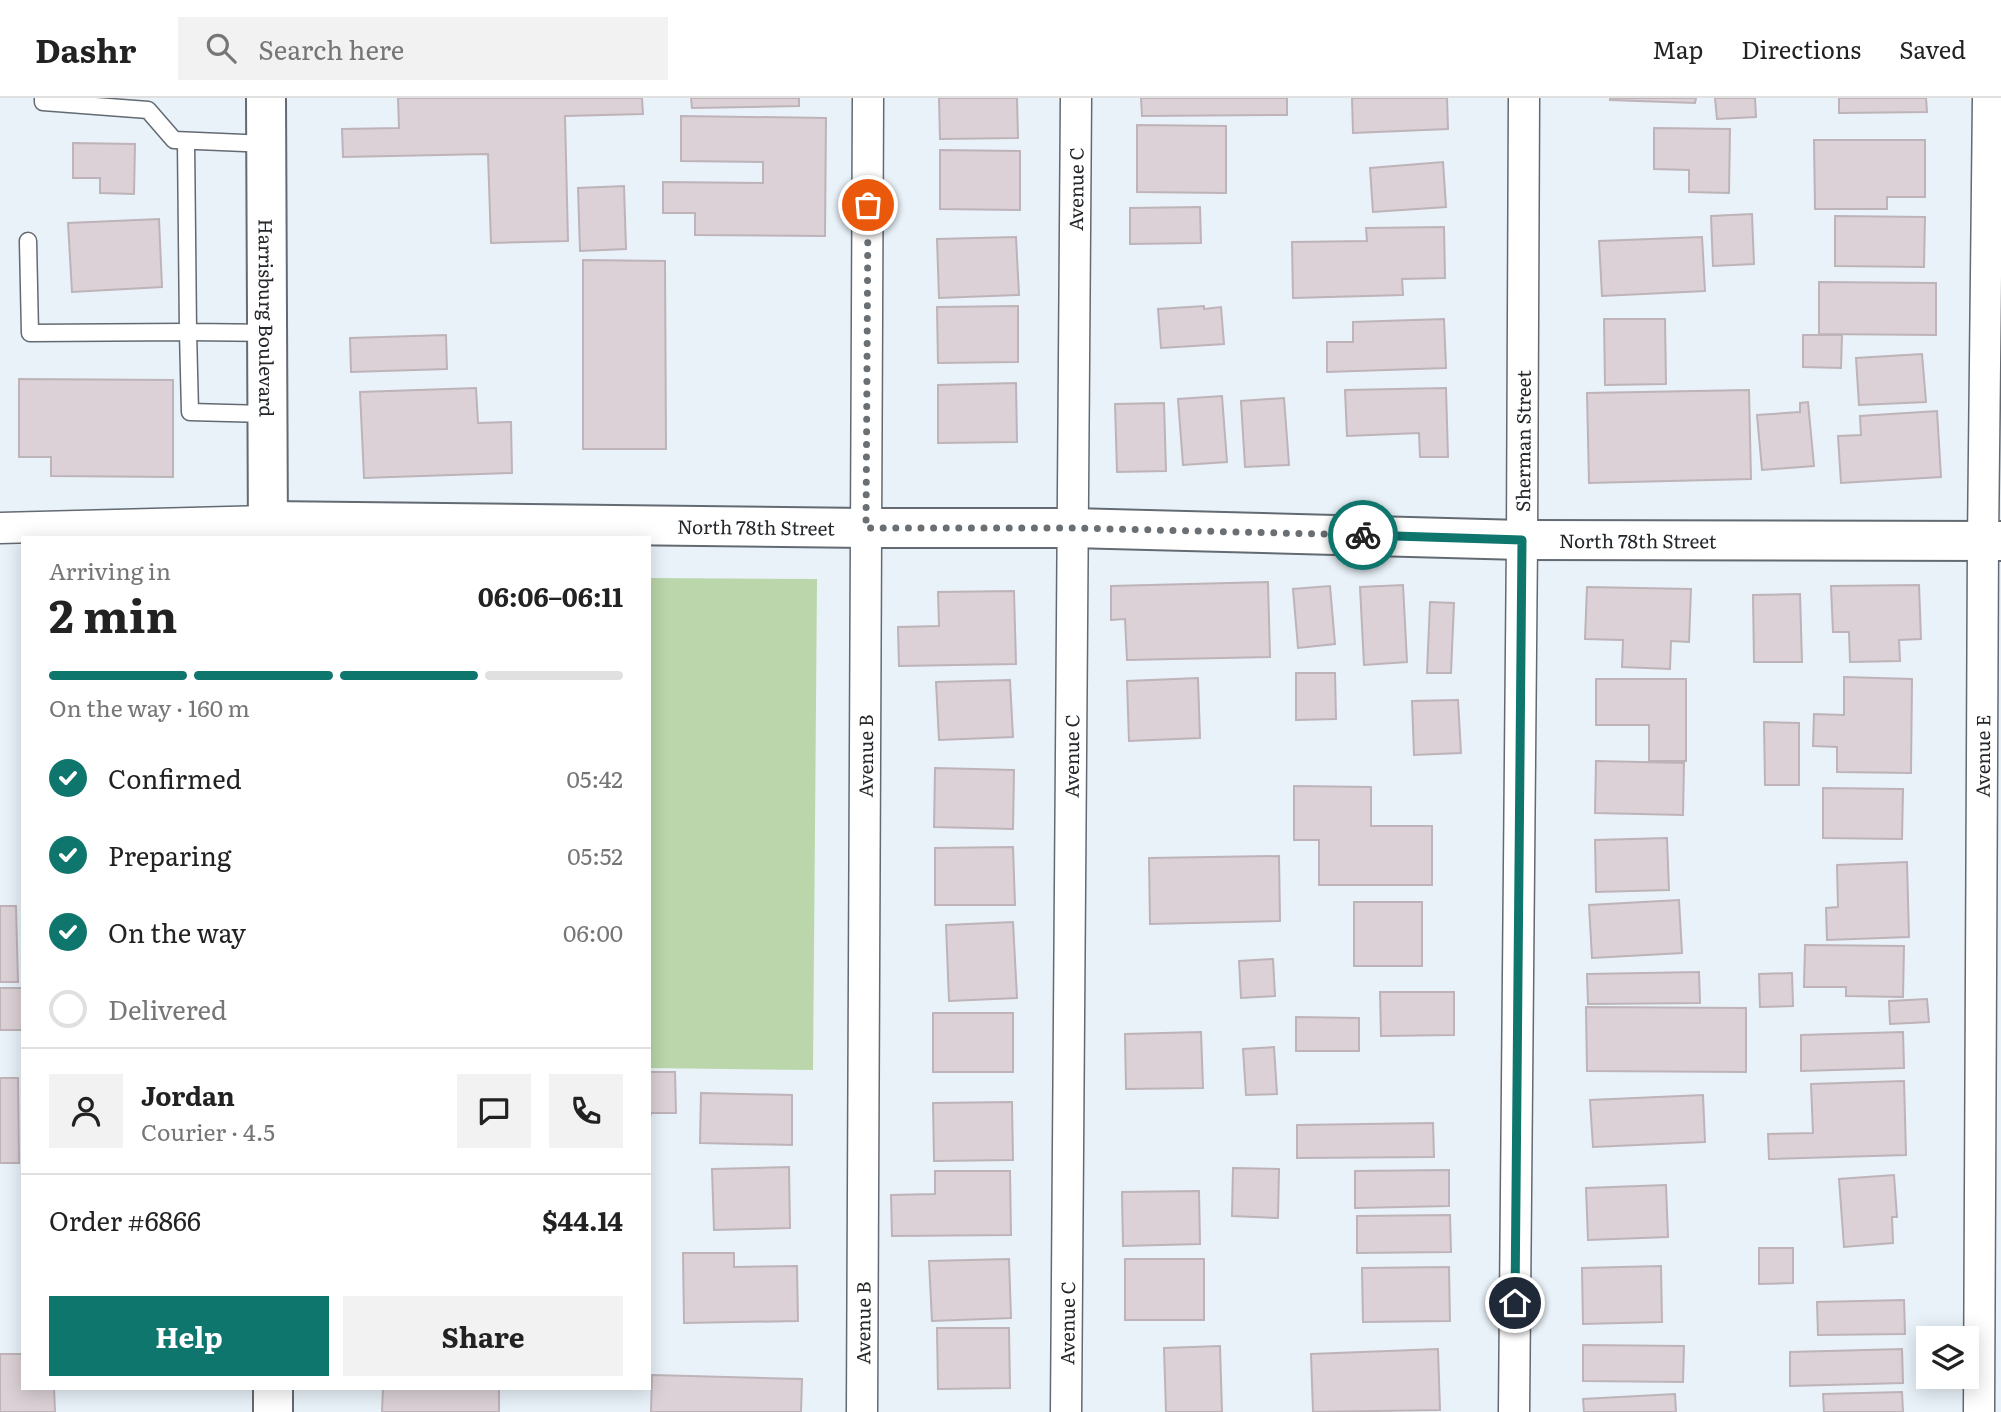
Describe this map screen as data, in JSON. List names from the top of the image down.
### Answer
{
  "streets": {
    "street": [
      "Avenue C",
      "Harrisburg Boulevard",
      "Sherman Street",
      "North 78th Street",
      "Avenue B",
      "Avenue E"
    ]
  },
  "crossings": [
    ["Avenue C", "North 78th Street"],
    ["Harrisburg Boulevard", "North 78th Street"],
    ["Sherman Street", "North 78th Street"],
    ["North 78th Street", "Avenue B"],
    ["North 78th Street", "Avenue E"]
  ],
  "page": {
    "header": "Dashr",
    "search": "Search here",
    "nav": ["Map", "Directions", "Saved"],
    "heading": ["2 min", "Arriving in", "06:06–06:11"],
    "panel": [
      "Jordan",
      "Courier · 4.5",
      "Order #6866",
      "$44.14"
    ],
    "bar": "On the way · 160 m",
    "list": [
      ["Confirmed", "05:42"],
      ["Preparing", "05:52"],
      ["On the way", "06:00"],
      "Delivered"
    ],
    "buttons": ["Help", "Share"]
  }
}
